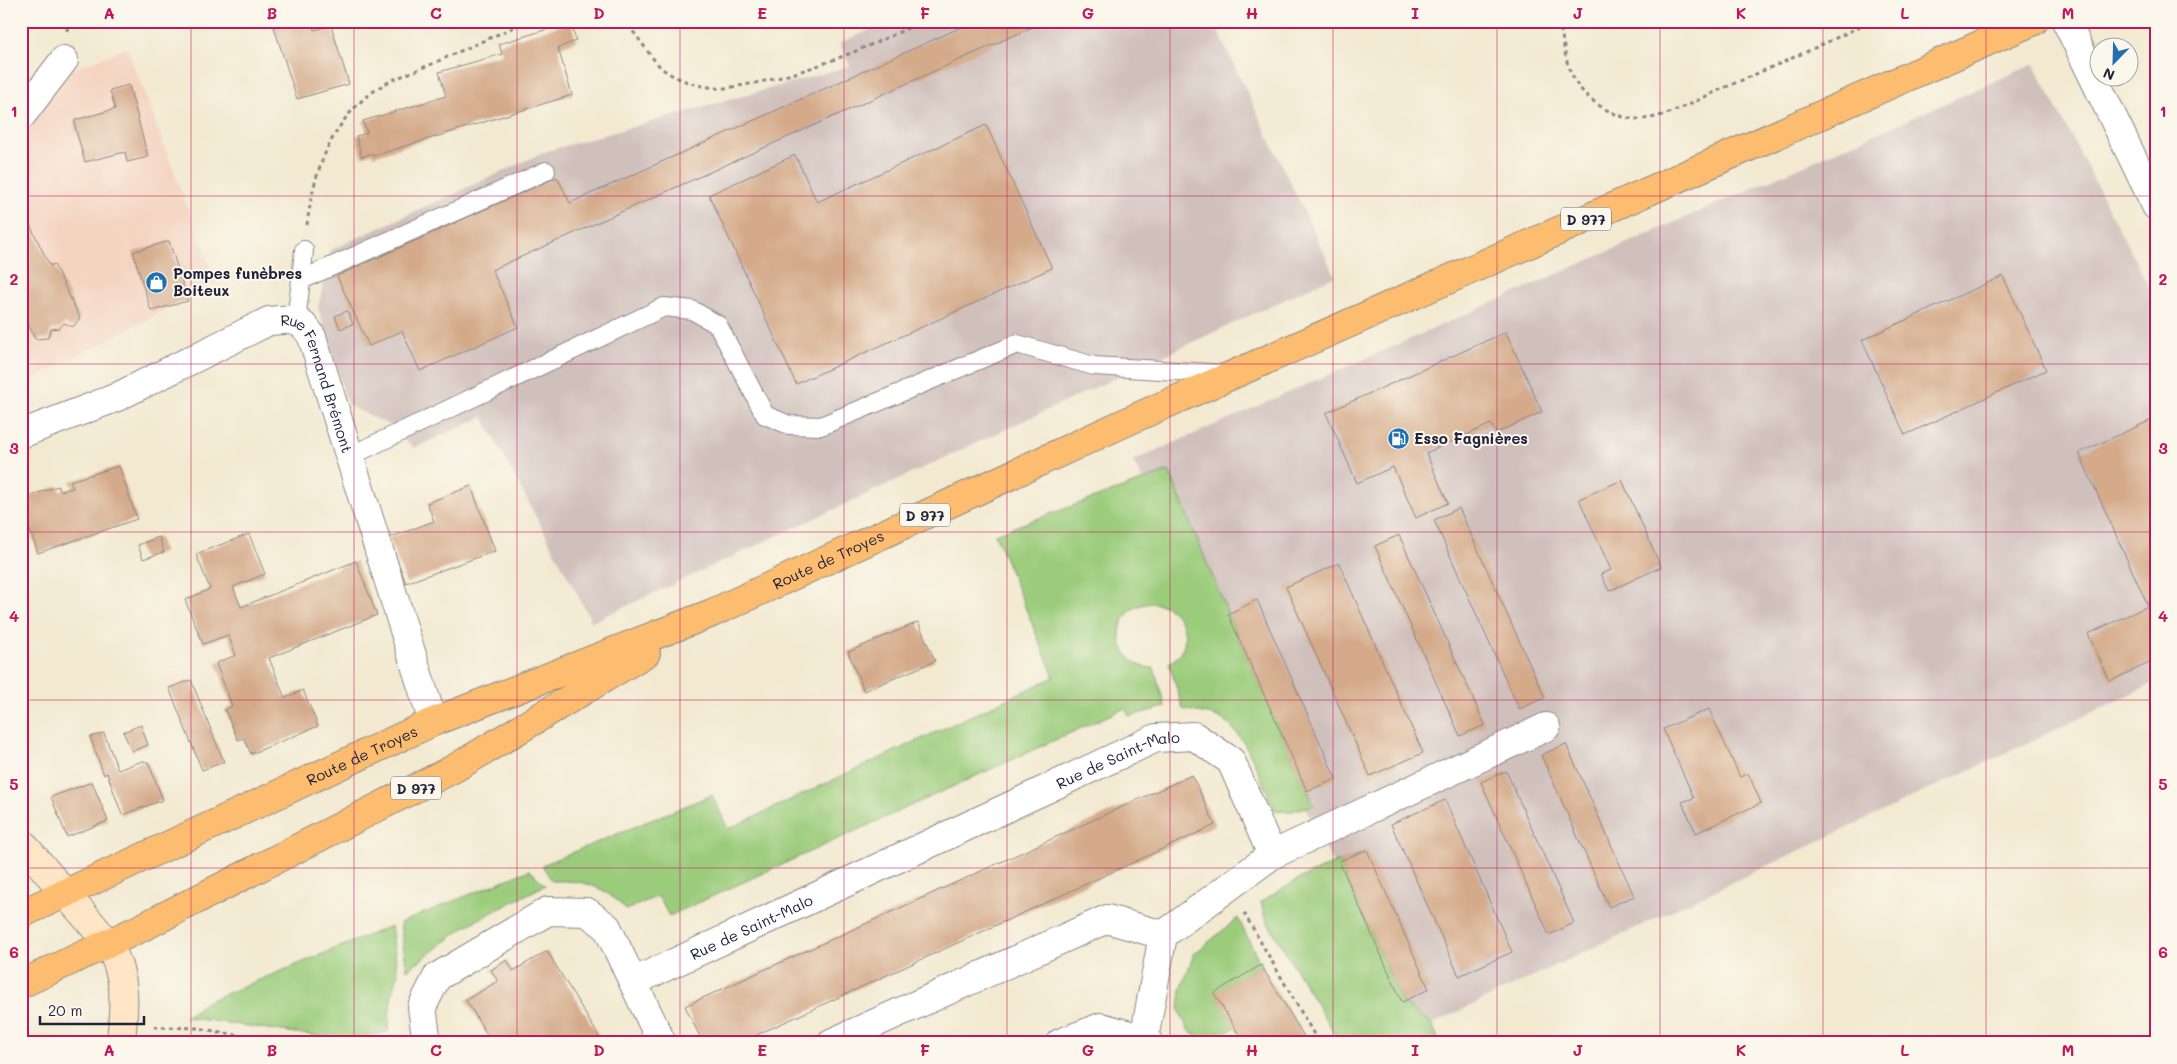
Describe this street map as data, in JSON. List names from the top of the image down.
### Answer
{
  "streets": {
    "main road": ["D 977", "Route de Troyes"],
    "street": ["Rue Fernand Brémont", "Rue de Saint-Malo"]
  },
  "crossings": [
    ["D 977", "Route de Troyes"],
    ["Rue Fernand Brémont", "Route de Troyes"]
  ],
  "places": {
    "shop": ["Pompes funèbres Boiteux"],
    "fuel station": ["Esso Fagnières"]
  },
  "scale_bar": "20 m",
  "north": "bottom left",
  "grid": {
    "columns": [
      "A",
      "B",
      "C",
      "D",
      "E",
      "F",
      "G",
      "H",
      "I",
      "J",
      "K",
      "L",
      "M"
    ],
    "rows": [
      "1",
      "2",
      "3",
      "4",
      "5",
      "6"
    ]
  }
}
